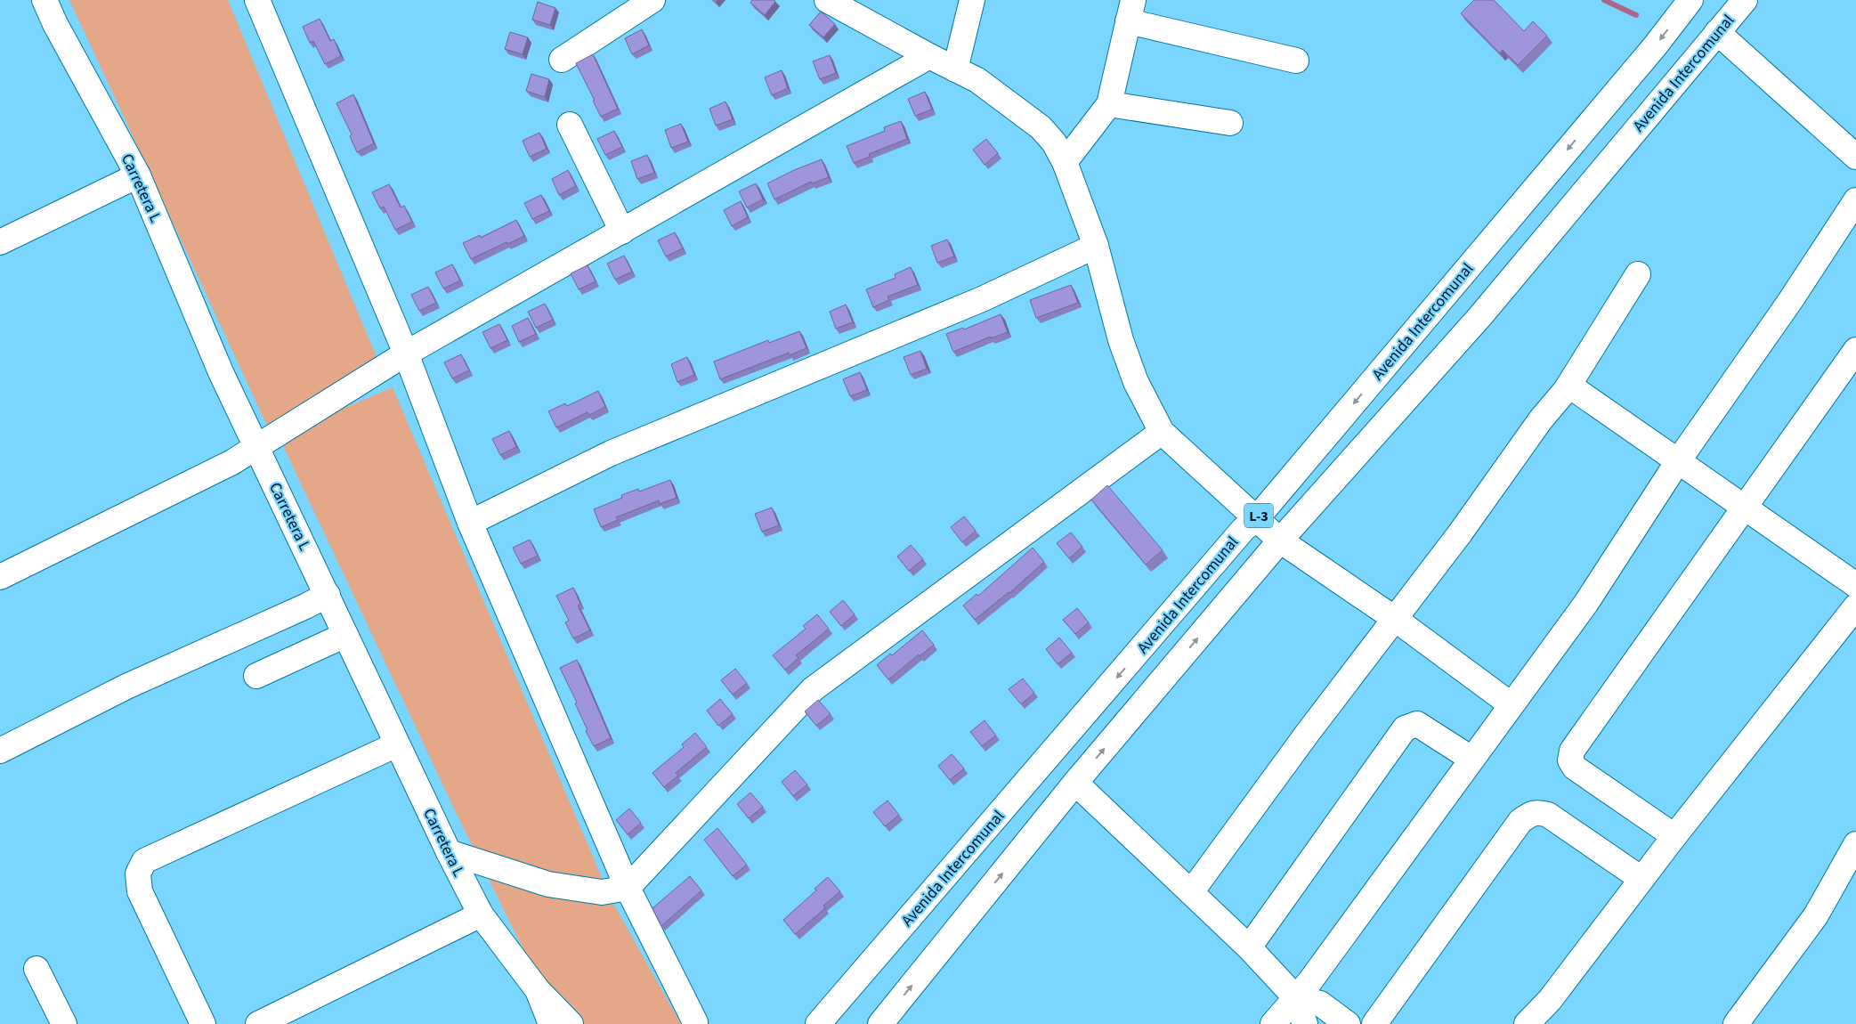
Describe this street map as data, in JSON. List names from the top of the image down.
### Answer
{
  "streets": {
    "street": ["Avenida Intercomunal", "Carretera L", "L-3"]
  }
}
